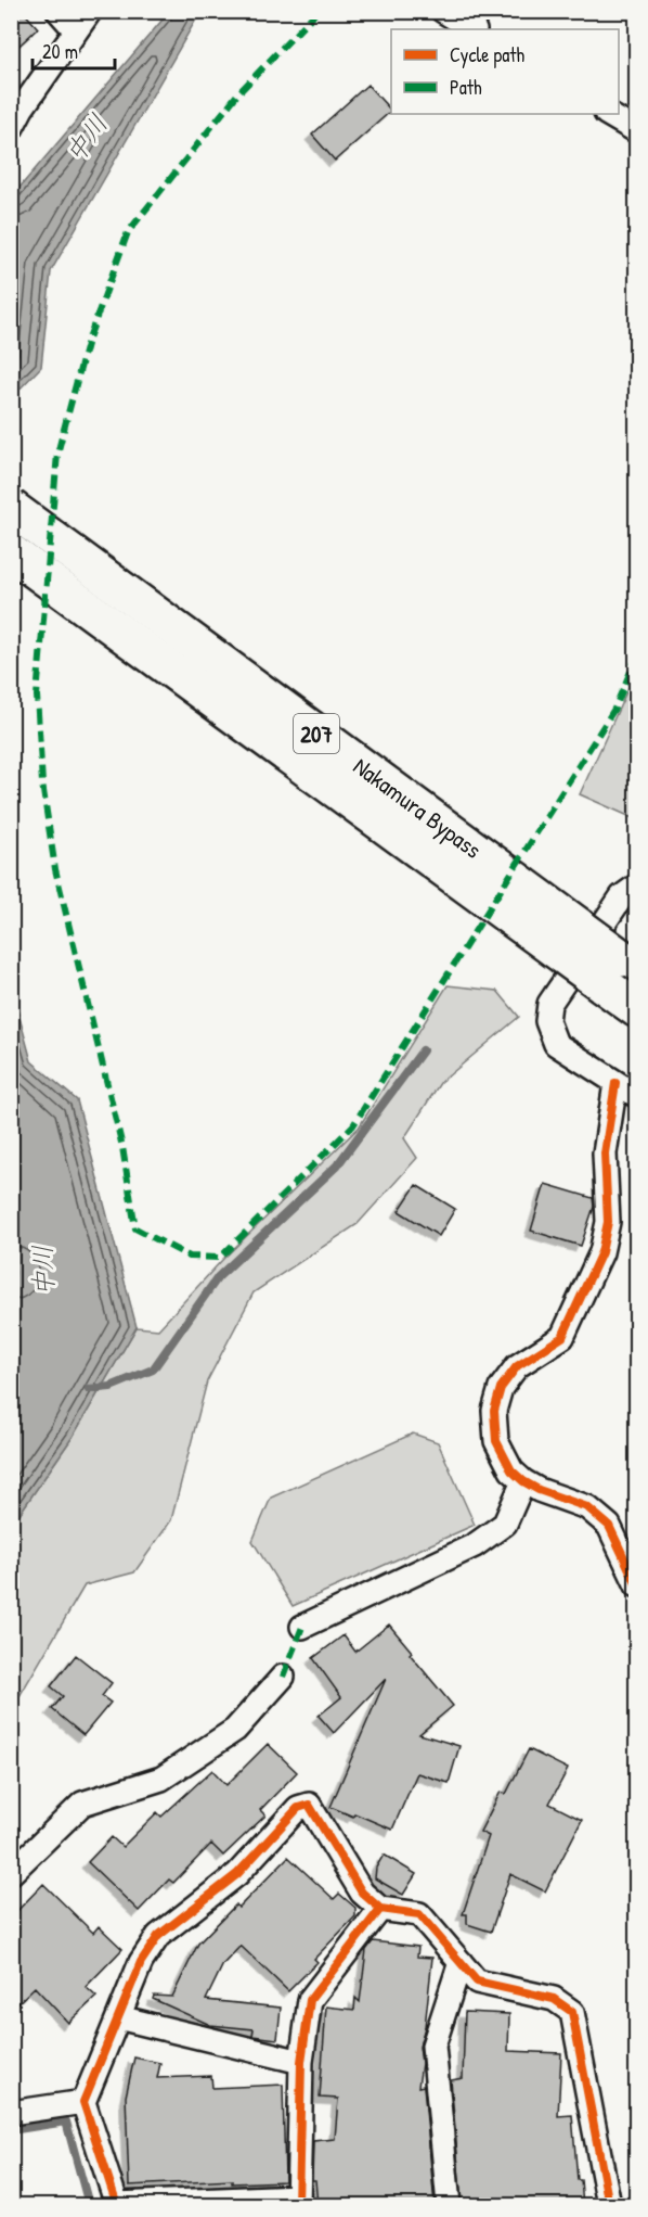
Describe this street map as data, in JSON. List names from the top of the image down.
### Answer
{
  "streets": {
    "highway": ["207", "Nakamura Bypass"]
  },
  "water": ["中川"],
  "legend": ["Cycle path", "Path"],
  "scale_bar": "20 m"
}
